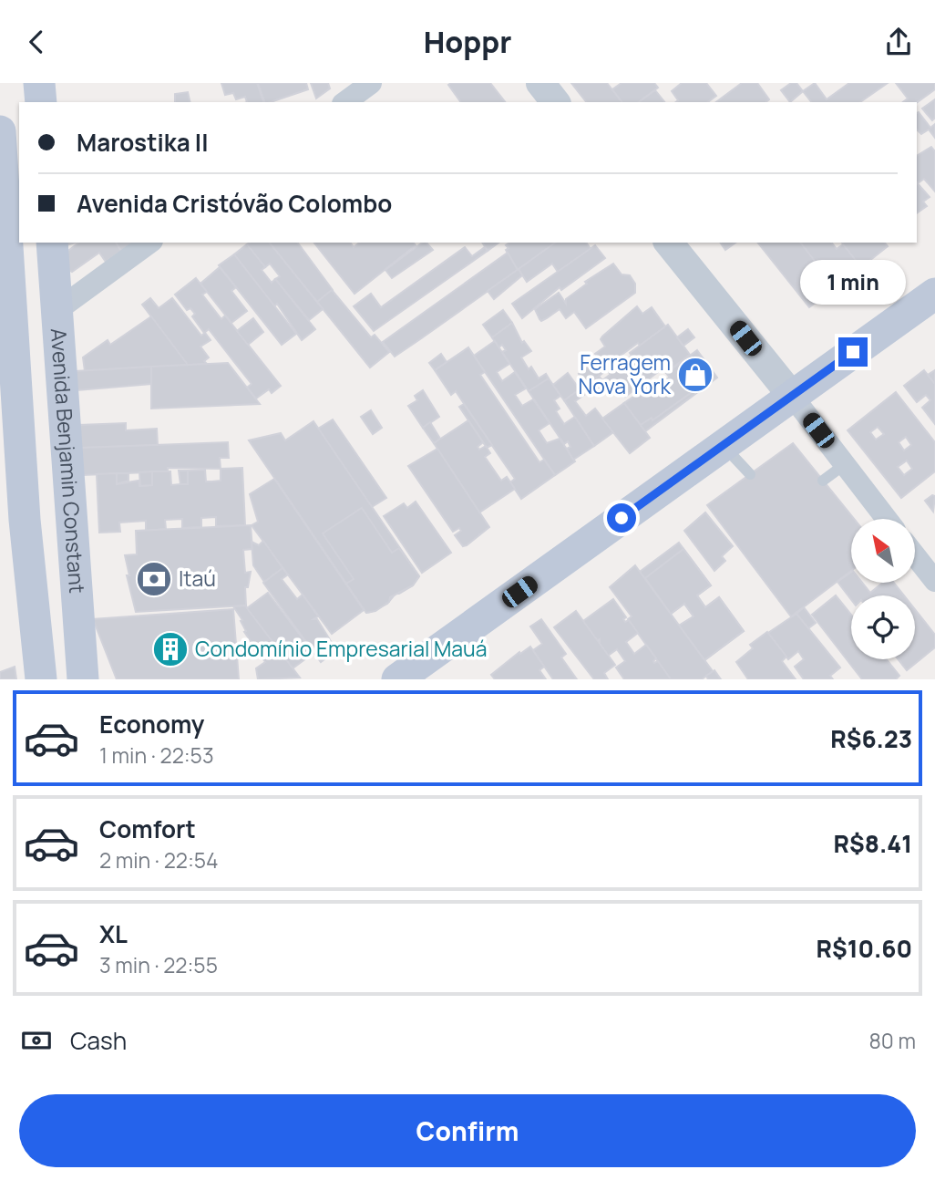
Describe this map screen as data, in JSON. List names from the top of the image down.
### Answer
{
  "streets": {
    "main road": ["Avenida Benjamin Constant"]
  },
  "places": {
    "shop": ["Ferragem Nova York"],
    "bank": ["Itaú"],
    "building": ["Condomínio Empresarial Mauá"]
  },
  "north": "top left",
  "page": {
    "header": "Hoppr",
    "banner": ["Marostika II", "Avenida Cristóvão Colombo"],
    "bubble": "1 min",
    "list": [
      {
        "name": "Economy",
        "note": "1 min · 22:53",
        "value": "R$6.23"
      },
      {
        "name": "Comfort",
        "note": "2 min · 22:54",
        "value": "R$8.41"
      },
      {
        "name": "XL",
        "note": "3 min · 22:55",
        "value": "R$10.60"
      }
    ],
    "pay": ["Cash", "80 m"],
    "buttons": "Confirm"
  }
}
